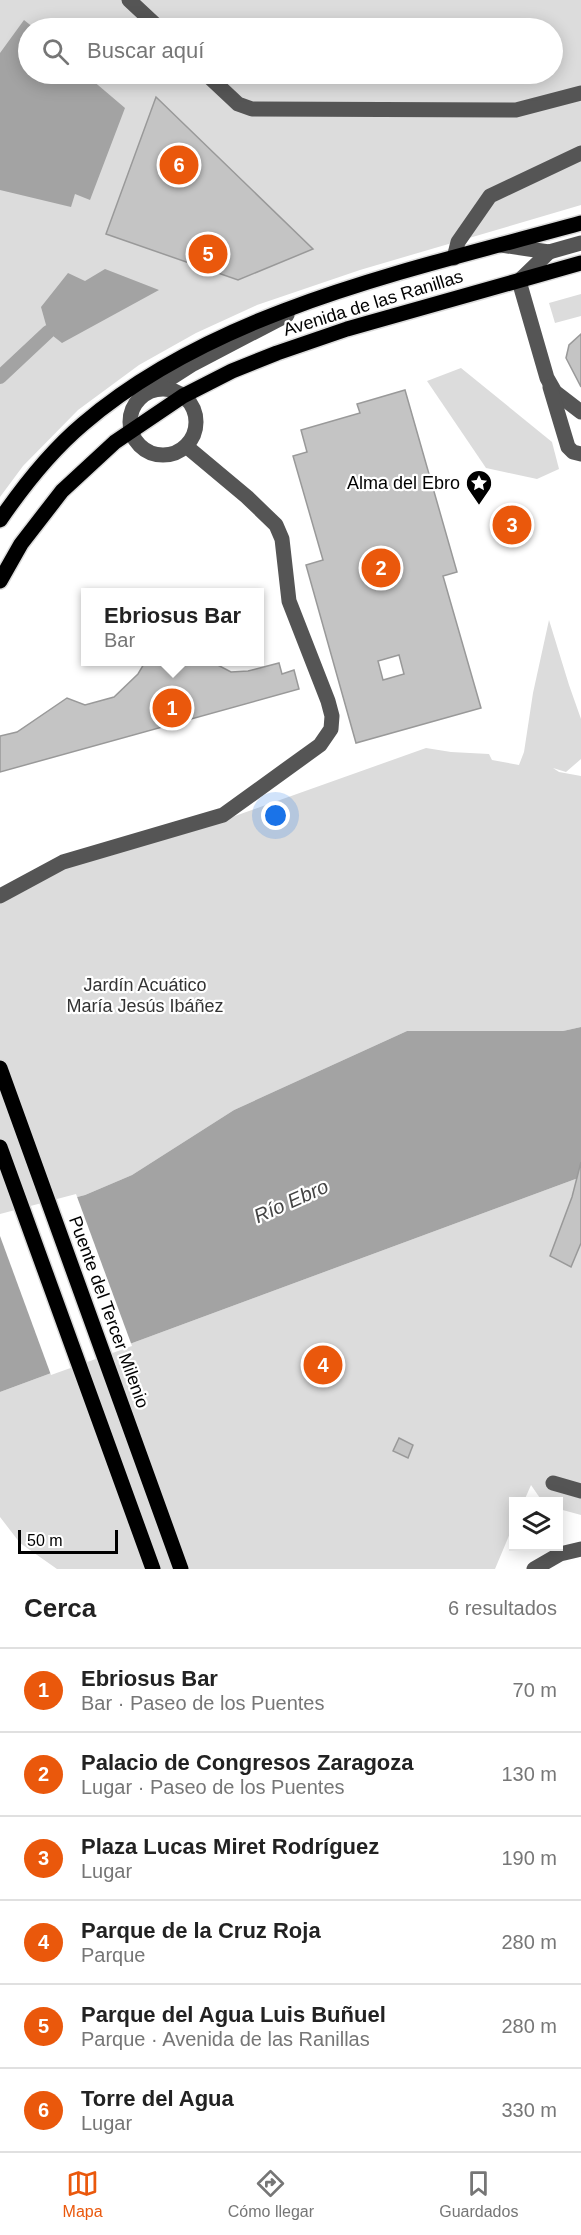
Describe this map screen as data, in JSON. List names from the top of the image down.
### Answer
{
  "streets": {
    "main road": ["Avenida de las Ranillas", "Puente del Tercer Milenio"]
  },
  "water": ["Río Ebro"],
  "parks": ["Jardín Acuático María Jesús Ibáñez"],
  "places": {
    "place": ["Alma del Ebro"]
  },
  "scale_bar": "50 m",
  "page": {
    "search": "Buscar aquí",
    "pins": [
      "6",
      "5",
      "3",
      "2",
      "1",
      "4"
    ],
    "popup": ["Ebriosus Bar", "Bar"],
    "scale": "50 m",
    "heading": ["Cerca", "6 resultados"],
    "list": [
      {
        "mark": "1",
        "name": "Ebriosus Bar",
        "note": "Bar · Paseo de los Puentes",
        "value": "70 m"
      },
      {
        "mark": "2",
        "name": "Palacio de Congresos Zaragoza",
        "note": "Lugar · Paseo de los Puentes",
        "value": "130 m"
      },
      {
        "mark": "3",
        "name": "Plaza Lucas Miret Rodríguez",
        "note": "Lugar",
        "value": "190 m"
      },
      {
        "mark": "4",
        "name": "Parque de la Cruz Roja",
        "note": "Parque",
        "value": "280 m"
      },
      {
        "mark": "5",
        "name": "Parque del Agua Luis Buñuel",
        "note": "Parque · Avenida de las Ranillas",
        "value": "280 m"
      },
      {
        "mark": "6",
        "name": "Torre del Agua",
        "note": "Lugar",
        "value": "330 m"
      }
    ],
    "nav": ["Mapa", "Cómo llegar", "Guardados"]
  }
}
